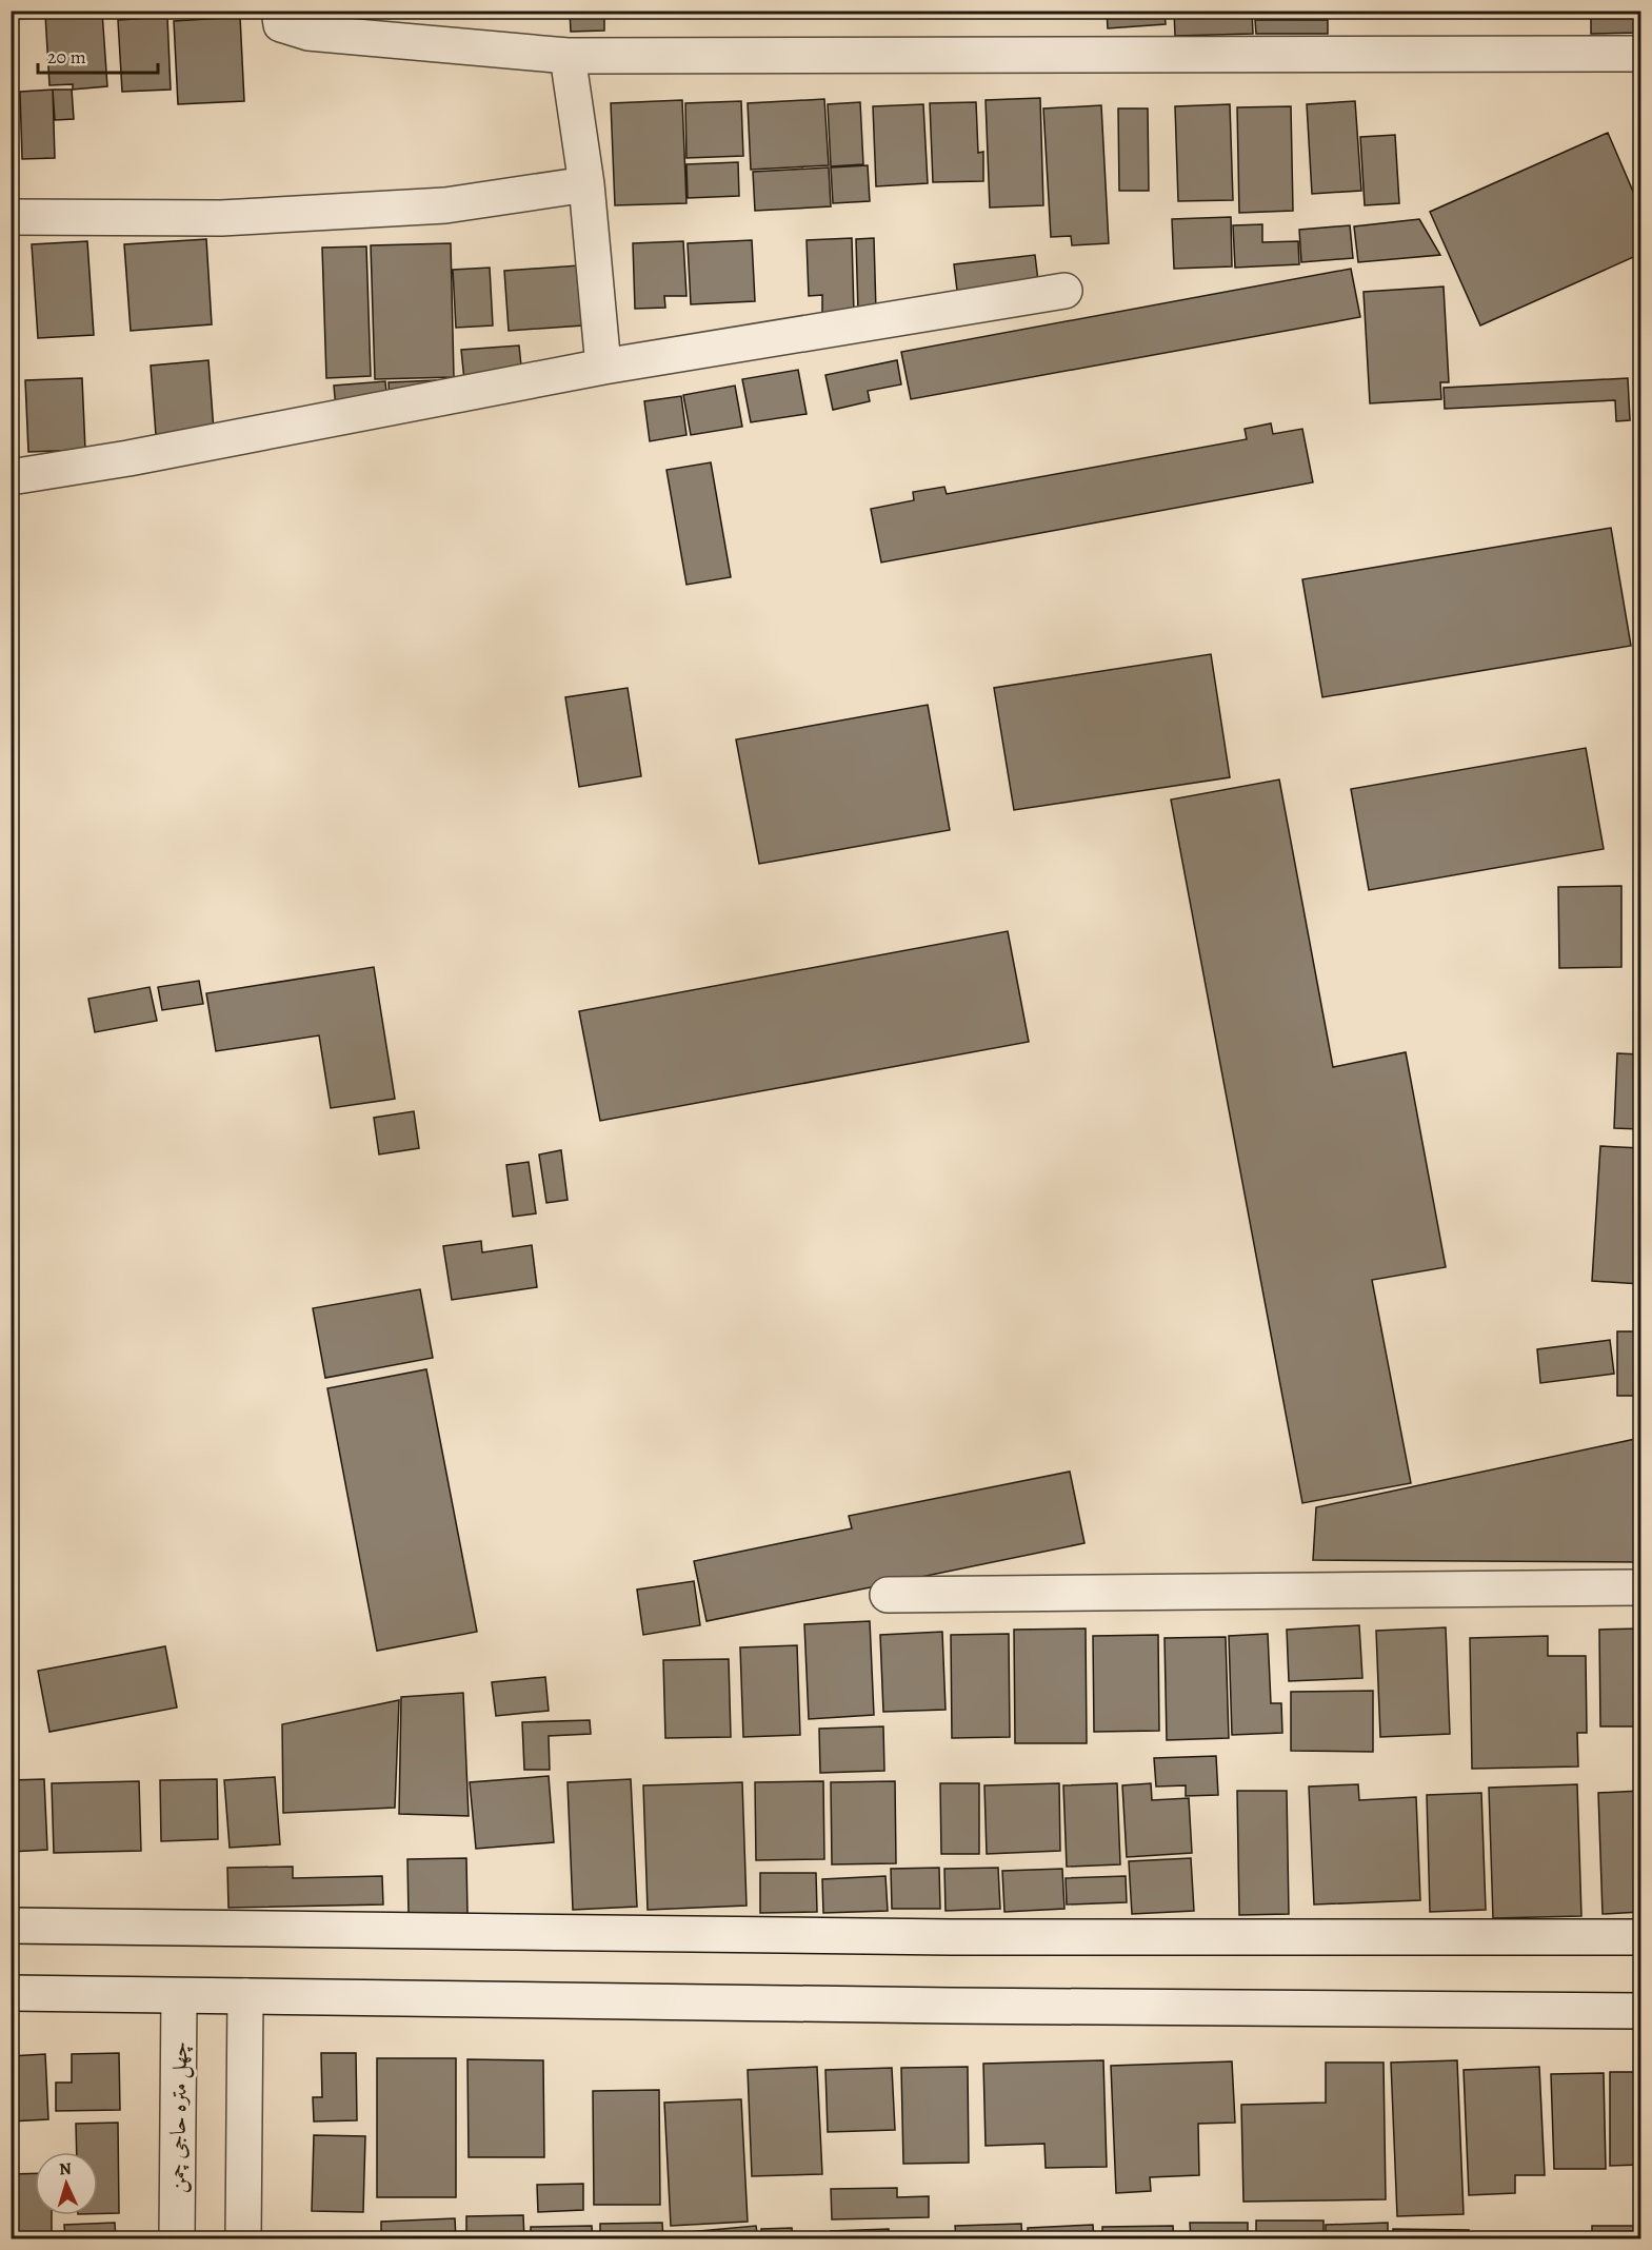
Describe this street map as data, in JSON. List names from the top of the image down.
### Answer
{
  "streets": {
    "street": ["چهل متره حاجی چمن"]
  },
  "scale_bar": "20 m",
  "north": "top"
}
